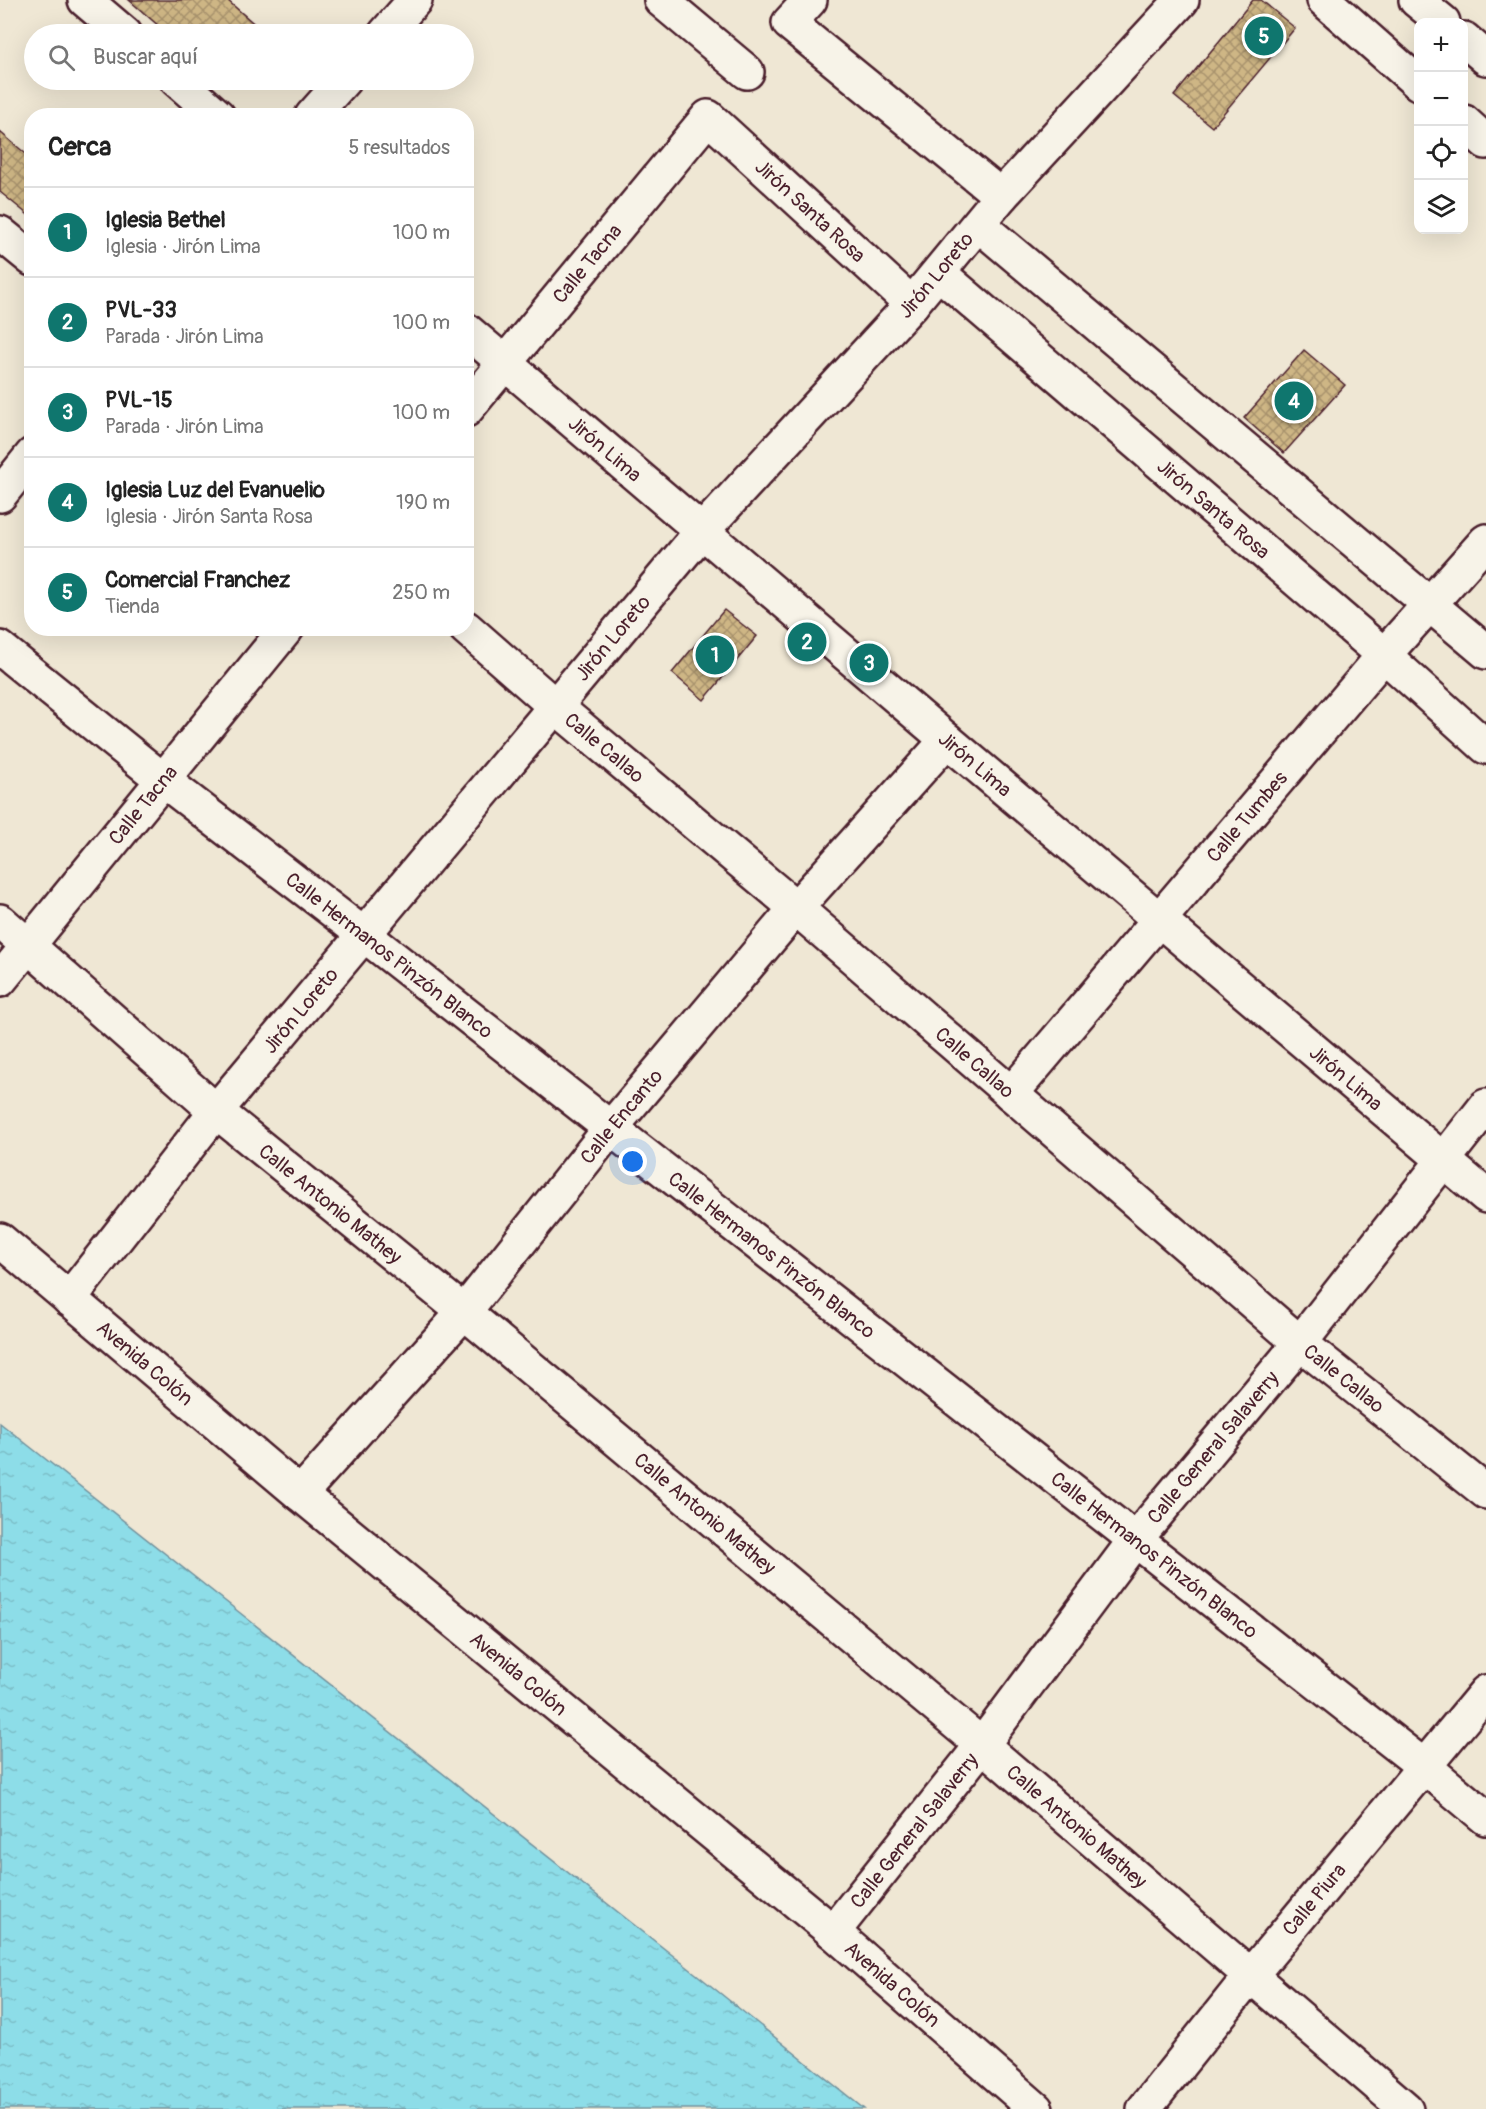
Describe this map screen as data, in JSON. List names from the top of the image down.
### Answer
{
  "streets": {
    "street": [
      "Jirón Santa Rosa",
      "Calle Tacna",
      "Jirón Loreto",
      "Jirón Lima",
      "Calle Callao",
      "Calle Tumbes",
      "Calle Hermanos Pinzón Blanco",
      "Calle Encanto",
      "Calle Antonio Mathey",
      "Avenida Colón",
      "Calle General Salaverry",
      "Calle Piura"
    ]
  },
  "crossings": [
    ["Jirón Santa Rosa", "Calle Tacna"],
    ["Jirón Santa Rosa", "Jirón Loreto"],
    ["Jirón Santa Rosa", "Calle Tumbes"],
    ["Calle Tacna", "Jirón Lima"],
    ["Calle Tacna", "Calle Hermanos Pinzón Blanco"],
    ["Calle Tacna", "Calle Antonio Mathey"],
    ["Jirón Loreto", "Jirón Lima"],
    ["Jirón Loreto", "Calle Callao"],
    ["Jirón Loreto", "Calle Hermanos Pinzón Blanco"],
    ["Jirón Loreto", "Calle Antonio Mathey"],
    ["Jirón Loreto", "Avenida Colón"],
    ["Jirón Lima", "Calle Tumbes"],
    ["Jirón Lima", "Calle Encanto"],
    ["Jirón Lima", "Calle General Salaverry"],
    ["Calle Callao", "Calle Tumbes"],
    ["Calle Callao", "Calle Encanto"],
    ["Calle Callao", "Calle General Salaverry"],
    ["Calle Hermanos Pinzón Blanco", "Calle Encanto"],
    ["Calle Hermanos Pinzón Blanco", "Calle General Salaverry"],
    ["Calle Hermanos Pinzón Blanco", "Calle Piura"],
    ["Calle Encanto", "Calle Antonio Mathey"],
    ["Calle Encanto", "Avenida Colón"],
    ["Calle Antonio Mathey", "Calle General Salaverry"],
    ["Calle Antonio Mathey", "Calle Piura"],
    ["Avenida Colón", "Calle General Salaverry"]
  ],
  "page": {
    "pins": [
      "5",
      "4",
      "2",
      "1",
      "3"
    ],
    "map_buttons": ["+", "−"],
    "search": "Buscar aquí",
    "heading": ["Cerca", "5 resultados"],
    "list": [
      {
        "mark": "1",
        "name": "Iglesia Bethel",
        "note": "Iglesia · Jirón Lima",
        "value": "100 m"
      },
      {
        "mark": "2",
        "name": "PVL-33",
        "note": "Parada · Jirón Lima",
        "value": "100 m"
      },
      {
        "mark": "3",
        "name": "PVL-15",
        "note": "Parada · Jirón Lima",
        "value": "100 m"
      },
      {
        "mark": "4",
        "name": "Iglesia Luz del Evanuelio",
        "note": "Iglesia · Jirón Santa Rosa",
        "value": "190 m"
      },
      {
        "mark": "5",
        "name": "Comercial Franchez",
        "note": "Tienda",
        "value": "250 m"
      }
    ]
  }
}
